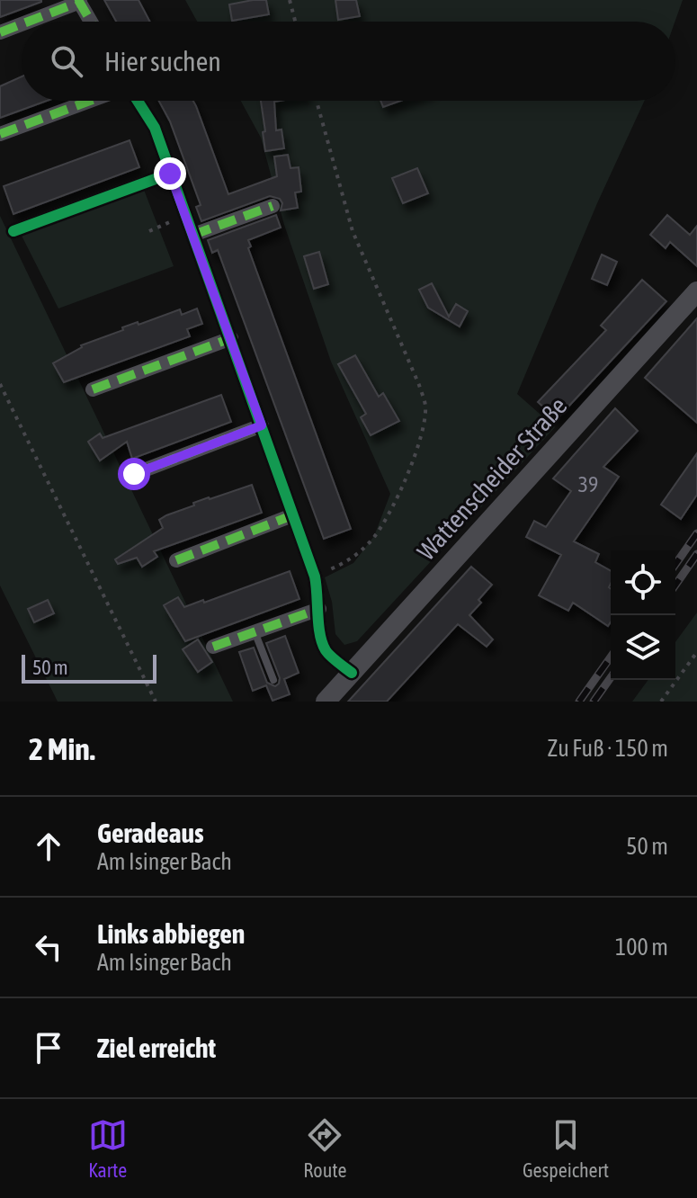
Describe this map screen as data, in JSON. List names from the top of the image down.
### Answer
{
  "streets": {
    "main road": ["Wattenscheider Straße"]
  },
  "house_numbers": ["39"],
  "scale_bar": "50 m",
  "page": {
    "search": "Hier suchen",
    "scale": "50 m",
    "heading": ["2 Min.", "Zu Fuß · 150 m"],
    "list": [
      ["Geradeaus", "Am Isinger Bach", "50 m"],
      ["Links abbiegen", "Am Isinger Bach", "100 m"],
      "Ziel erreicht"
    ],
    "nav": ["Karte", "Route", "Gespeichert"]
  }
}
